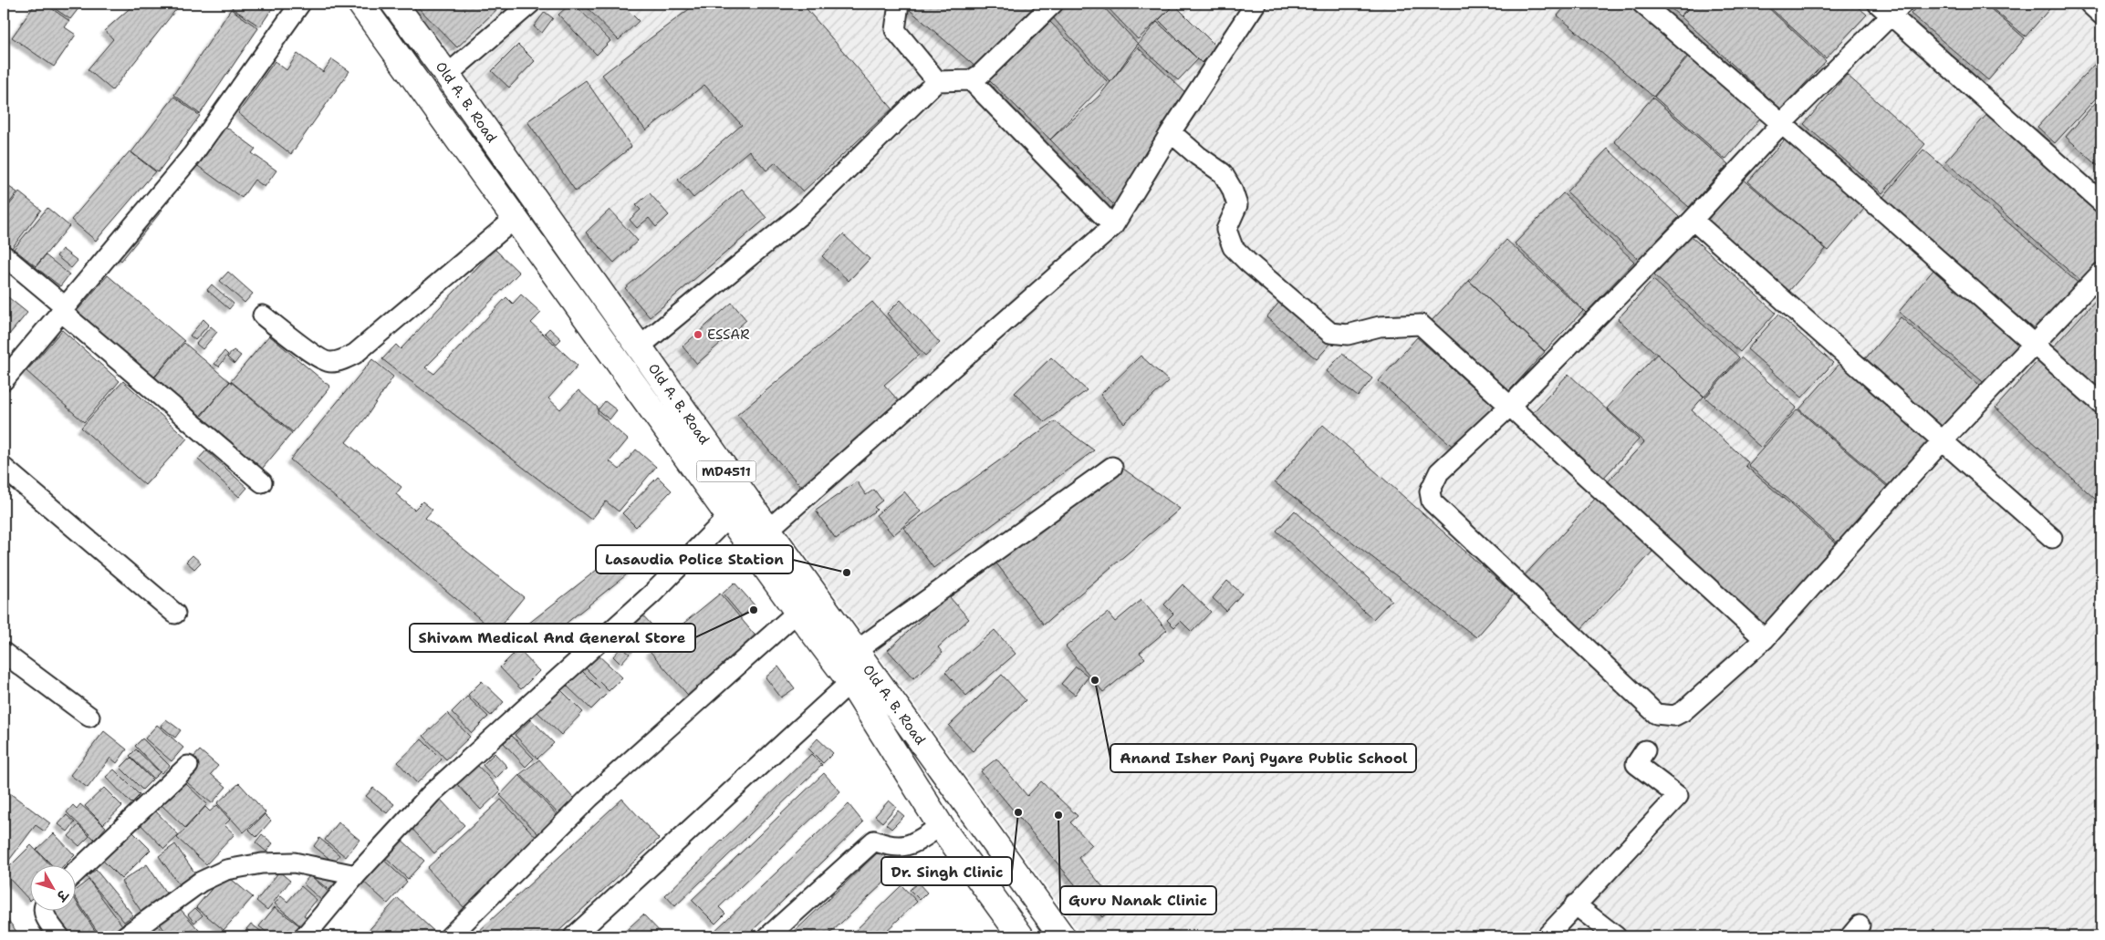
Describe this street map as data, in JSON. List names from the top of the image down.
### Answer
{
  "streets": {
    "main road": ["Old A. B. Road", "MD4511"]
  },
  "places": [
    "ESSAR",
    "Lasaudia Police Station",
    "Shivam Medical And General Store",
    "Anand Isher Panj Pyare Public School",
    "Dr. Singh Clinic",
    "Guru Nanak Clinic"
  ],
  "north": "bottom right"
}
